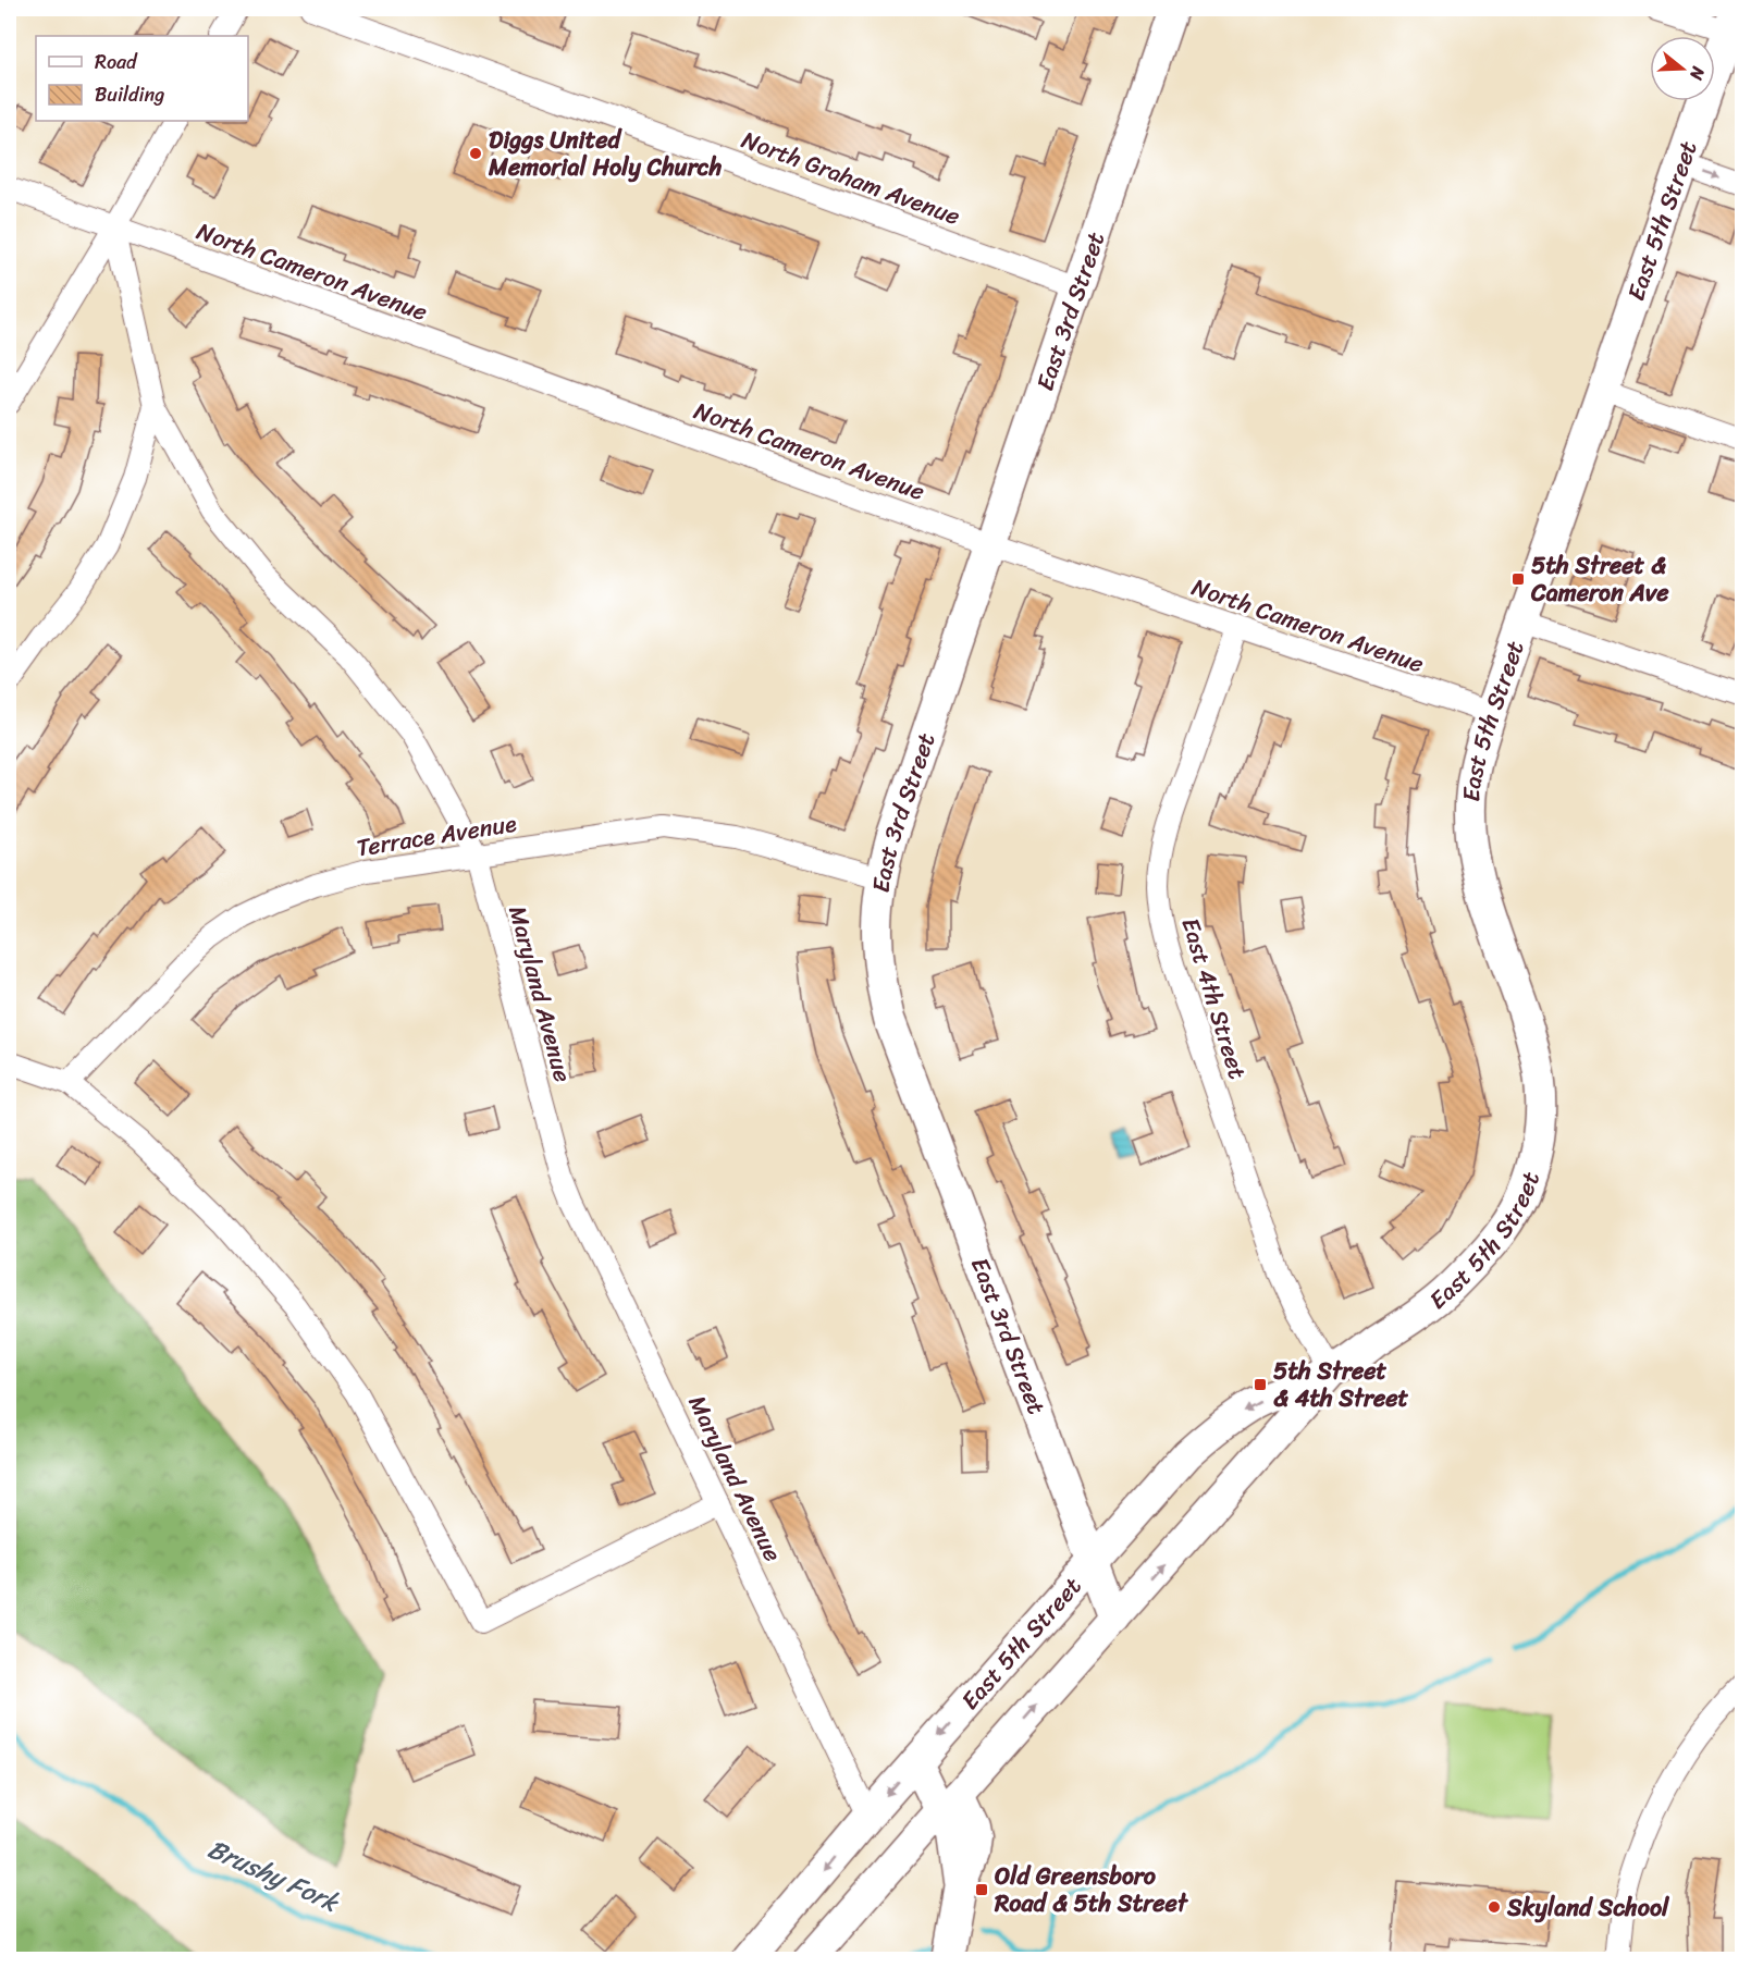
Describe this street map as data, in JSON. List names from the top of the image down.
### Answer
{
  "streets": {
    "main road": ["East 5th Street", "East 3rd Street"],
    "street": [
      "North Graham Avenue",
      "North Cameron Avenue",
      "Terrace Avenue",
      "Maryland Avenue",
      "East 4th Street"
    ]
  },
  "crossings": [
    ["North Graham Avenue", "East 3rd Street"],
    ["East 5th Street", "North Cameron Avenue"],
    ["East 5th Street", "East 3rd Street"],
    ["East 5th Street", "Maryland Avenue"],
    ["East 5th Street", "East 4th Street"],
    ["North Cameron Avenue", "East 3rd Street"],
    ["North Cameron Avenue", "Maryland Avenue"],
    ["North Cameron Avenue", "East 4th Street"],
    ["East 3rd Street", "Terrace Avenue"],
    ["Terrace Avenue", "Maryland Avenue"]
  ],
  "water": ["Brushy Fork"],
  "places": {
    "other": ["Diggs United Memorial Holy Church", "Skyland School"],
    "transit": ["5th Street & Cameron Ave", "5th Street & 4th Street", "Old Greensboro Road & 5th Street"]
  },
  "legend": ["Road", "Building"],
  "north": "right"
}
